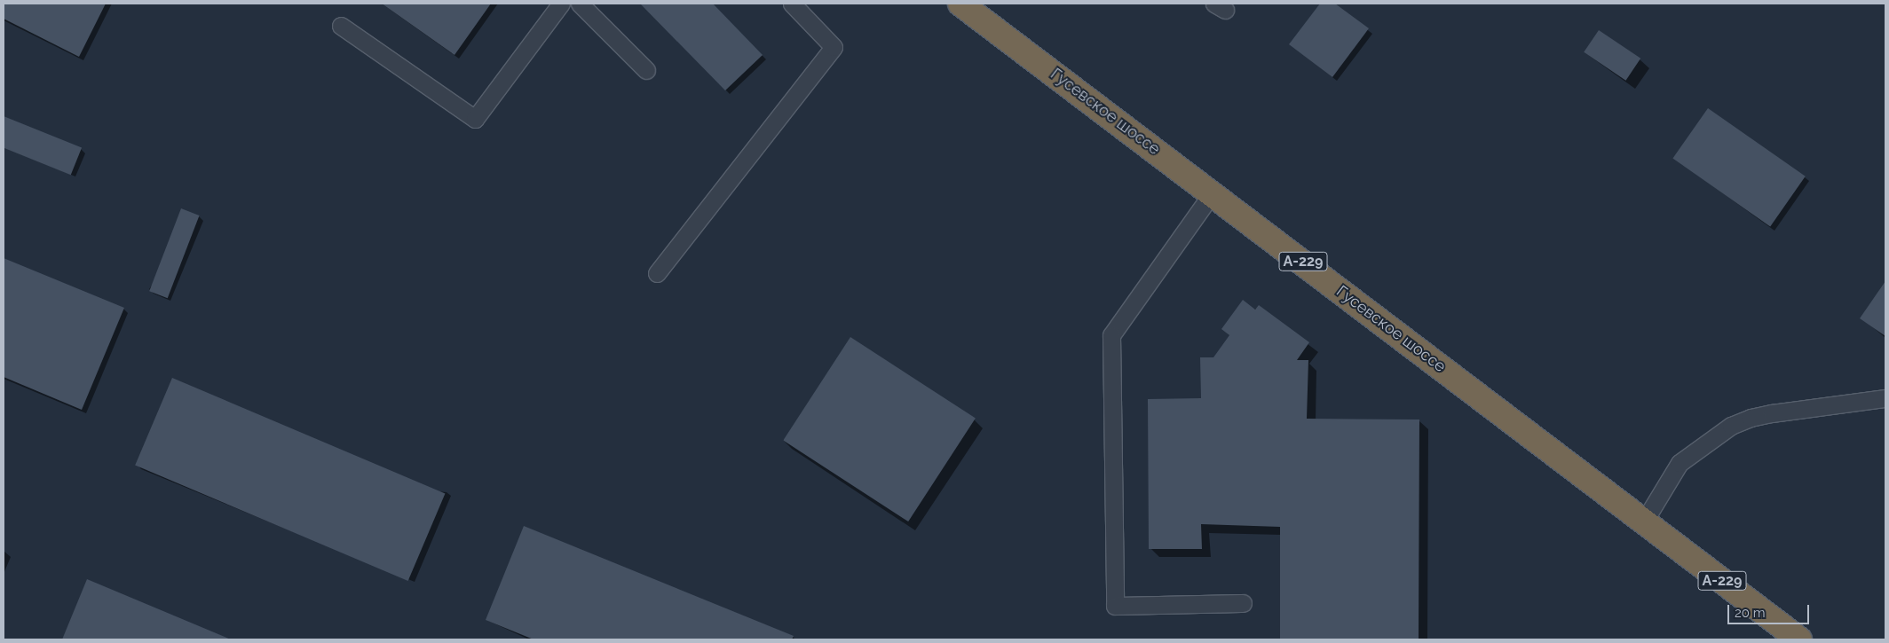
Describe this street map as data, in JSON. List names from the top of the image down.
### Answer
{
  "streets": {
    "highway": ["Гусевское шоссе", "А-229"]
  },
  "scale_bar": "20 m"
}
